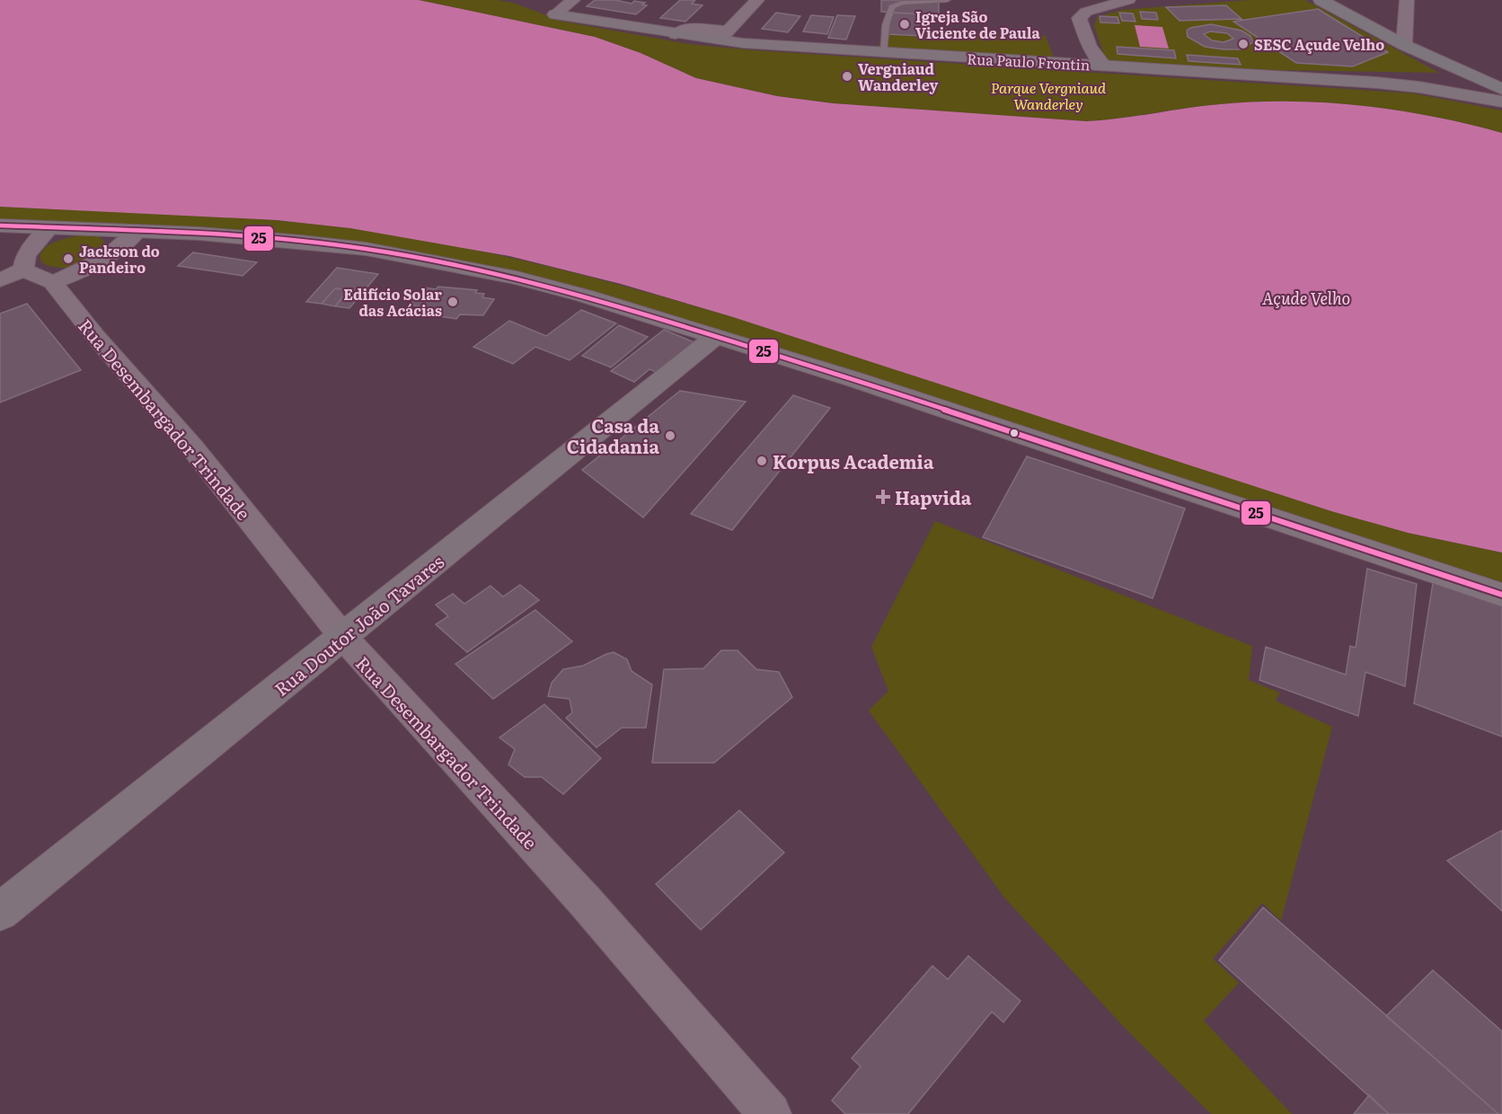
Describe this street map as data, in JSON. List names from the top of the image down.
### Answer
{
  "streets": {
    "main road": ["Rua Paulo Frontin", "Rua Doutor João Tavares"],
    "street": ["Rua Desembargador Trindade"]
  },
  "crossings": [
    ["Rua Desembargador Trindade", "Rua Doutor João Tavares"]
  ],
  "water": ["Açude Velho"],
  "parks": ["Parque Vergniaud Wanderley"],
  "places": {
    "other": [
      "Igreja São Viciente de Paula",
      "SESC Açude Velho",
      "Vergniaud Wanderley",
      "Jackson do Pandeiro",
      "Edifício Solar das Acácias",
      "Casa da Cidadania",
      "Korpus Academia"
    ],
    "health": ["Hapvida"]
  },
  "lines": ["transit line 25"]
}
